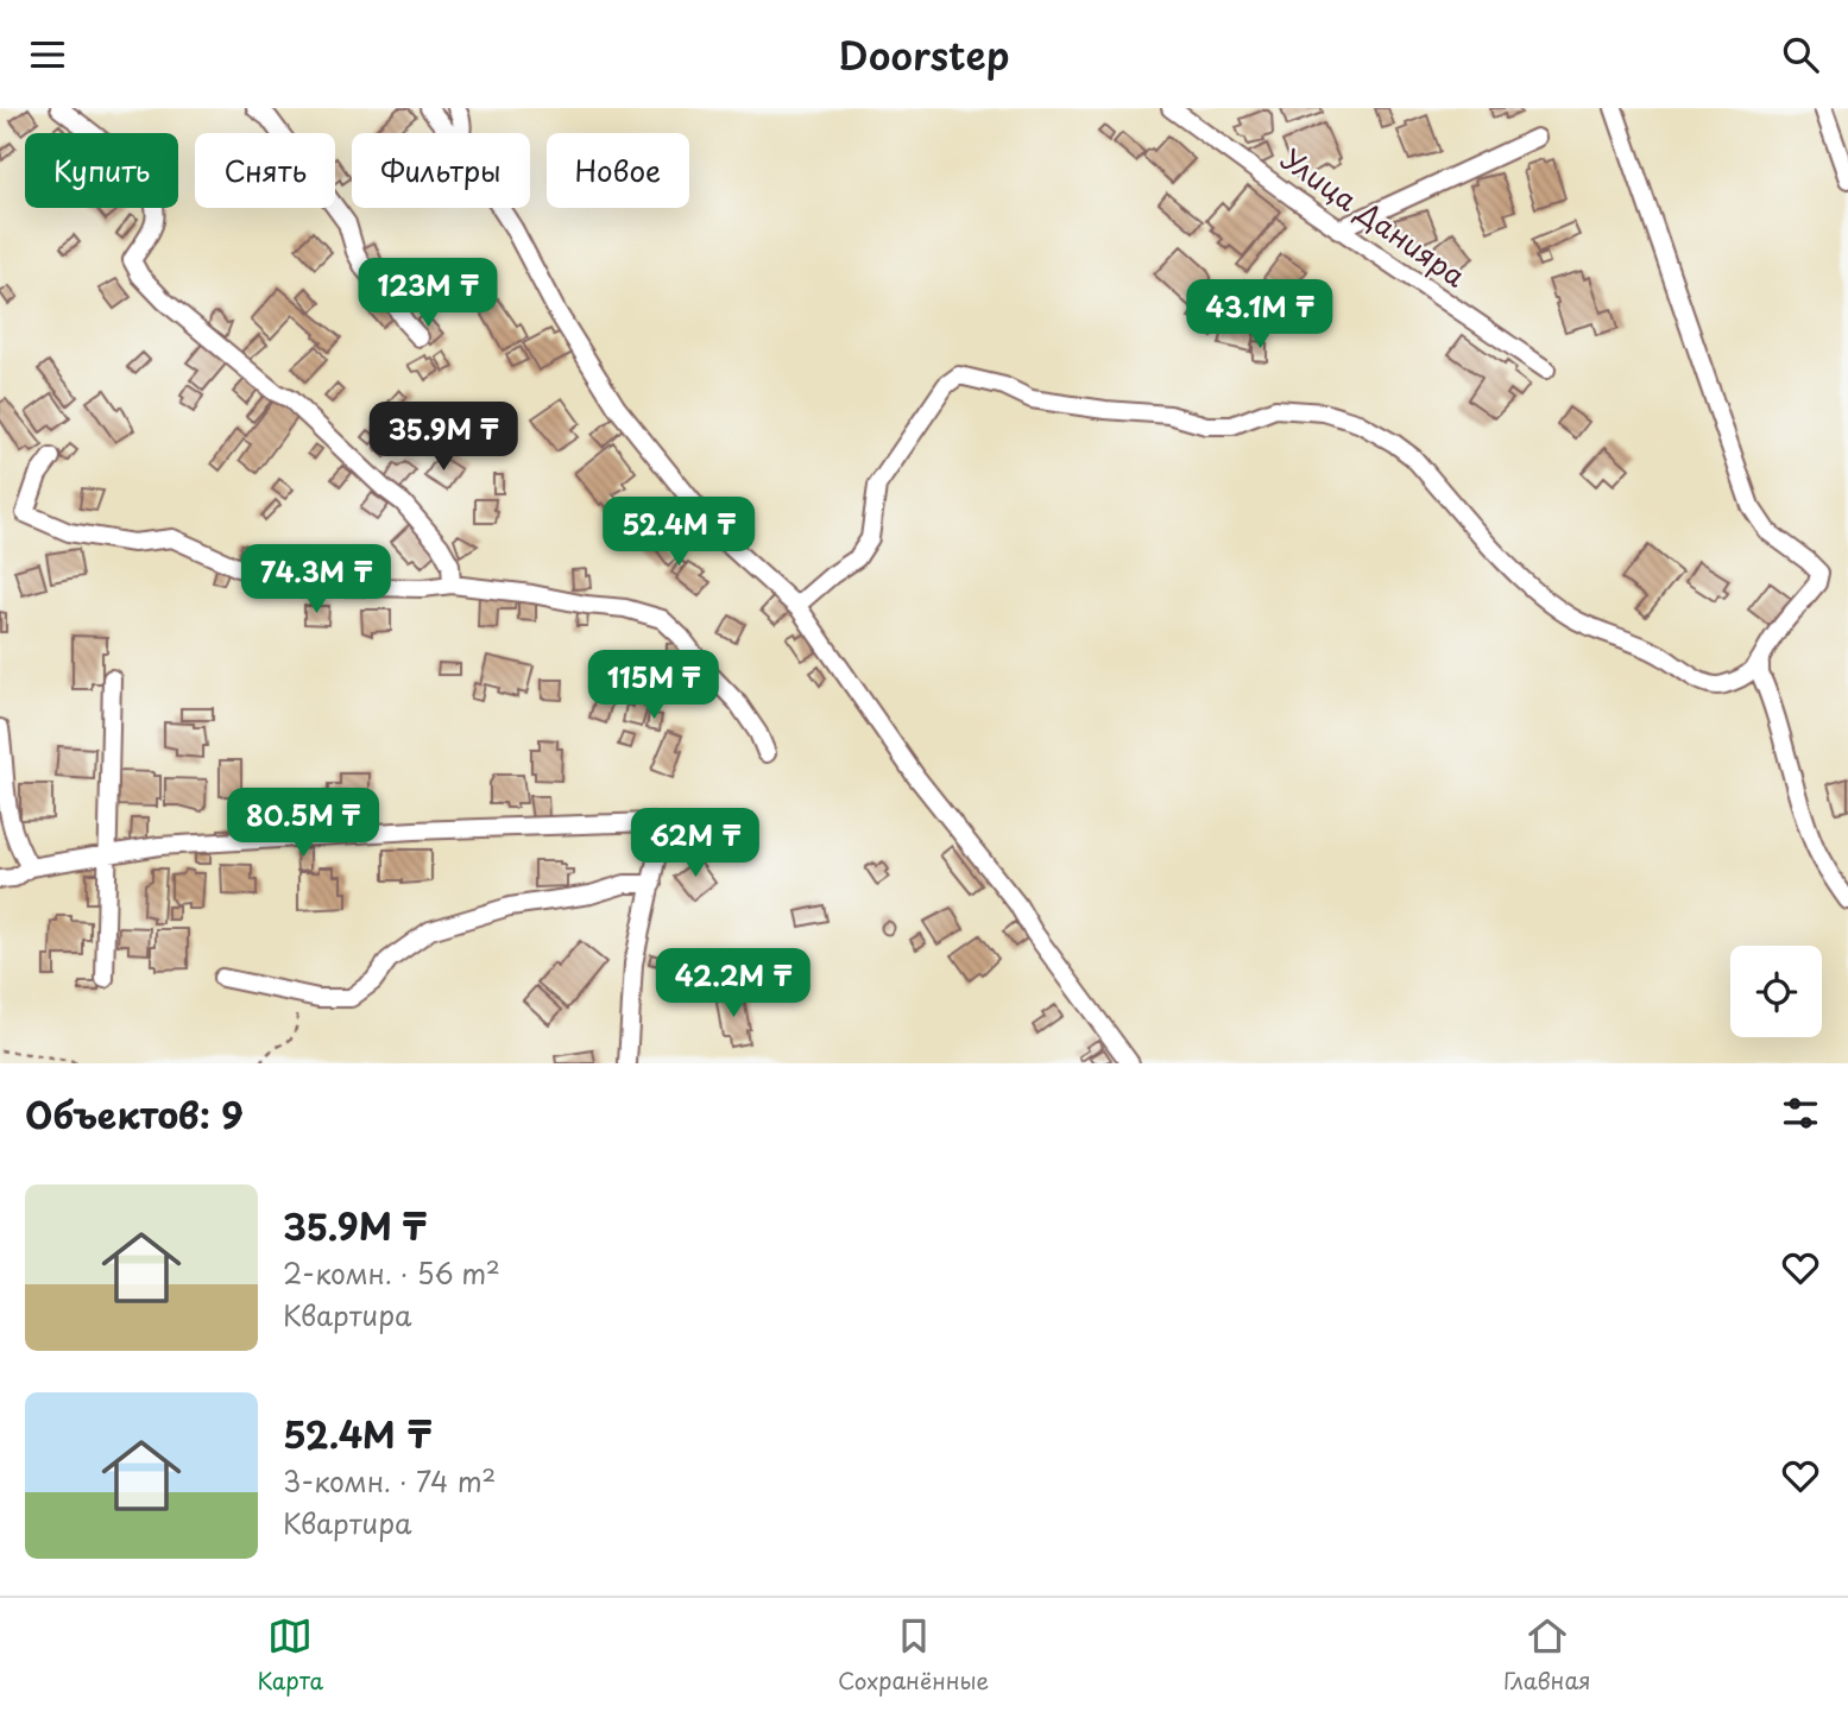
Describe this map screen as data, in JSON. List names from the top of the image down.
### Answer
{
  "streets": {
    "street": ["Улица Данияра"]
  },
  "page": {
    "header": "Doorstep",
    "chip": [
      "Купить",
      "Снять",
      "Фильтры",
      "Новое"
    ],
    "price": [
      "123M ₸",
      "43.1M ₸",
      "35.9M ₸",
      "52.4M ₸",
      "74.3M ₸",
      "115M ₸",
      "80.5M ₸",
      "62M ₸",
      "42.2M ₸"
    ],
    "heading": "Объектов: 9",
    "list": [
      {
        "name": "35.9M ₸",
        "note": "2-комн. · 56 m² · Квартира"
      },
      {
        "name": "52.4M ₸",
        "note": "3-комн. · 74 m² · Квартира"
      }
    ],
    "tabs": ["Карта", "Сохранённые", "Главная"]
  }
}
